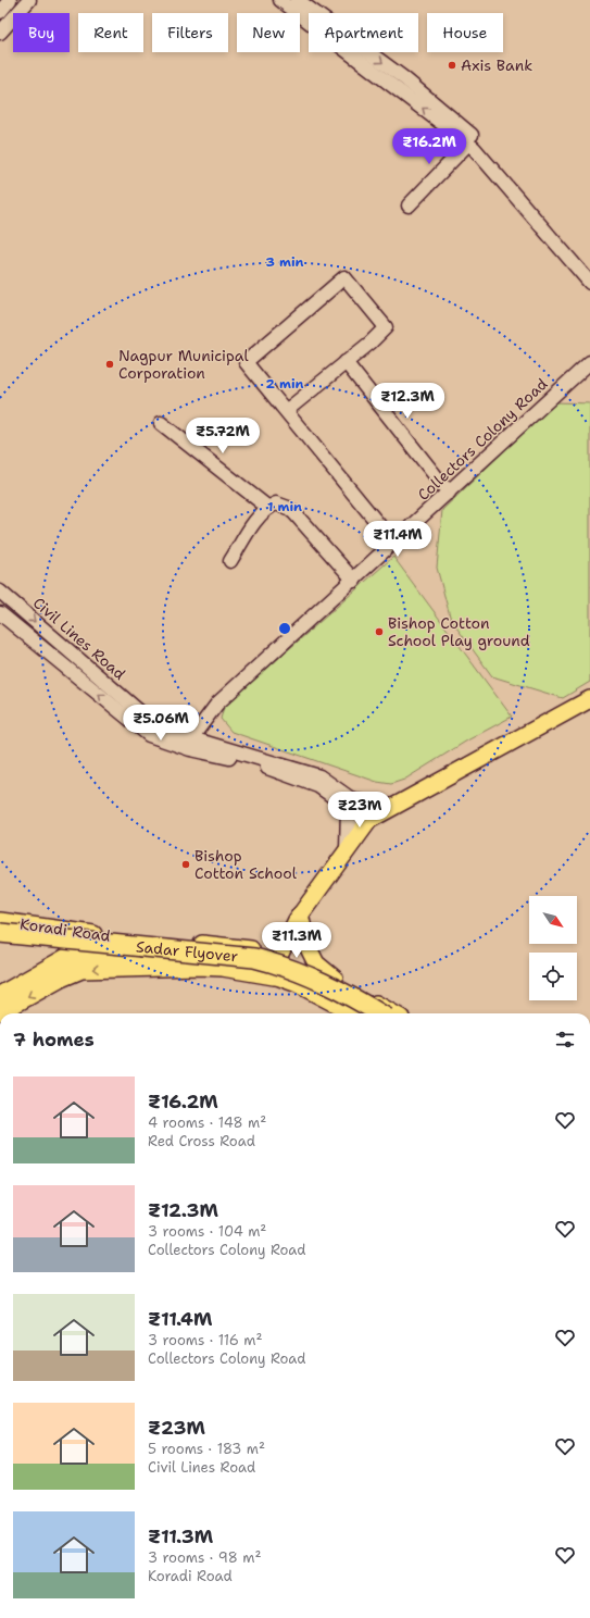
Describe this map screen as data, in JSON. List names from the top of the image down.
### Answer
{
  "streets": {
    "highway": ["Sadar Flyover"],
    "main road": ["Koradi Road"],
    "street": ["Collectors Colony Road", "Civil Lines Road"]
  },
  "crossings": [
    ["Collectors Colony Road", "Civil Lines Road"]
  ],
  "places": [
    "Axis Bank",
    "Nagpur Municipal Corporation",
    "Bishop Cotton School Play ground",
    "Bishop Cotton School"
  ],
  "north": "bottom right",
  "page": {
    "chip": [
      "Buy",
      "Rent",
      "Filters",
      "New",
      "Apartment",
      "House"
    ],
    "price": [
      "₹16.2M",
      "₹12.3M",
      "₹5.72M",
      "₹11.4M",
      "₹5.06M",
      "₹23M",
      "₹11.3M"
    ],
    "heading": "7 homes",
    "list": [
      {
        "name": "₹16.2M",
        "note": "4 rooms · 148 m² · Red Cross Road"
      },
      {
        "name": "₹12.3M",
        "note": "3 rooms · 104 m² · Collectors Colony Road"
      },
      {
        "name": "₹11.4M",
        "note": "3 rooms · 116 m² · Collectors Colony Road"
      },
      {
        "name": "₹23M",
        "note": "5 rooms · 183 m² · Civil Lines Road"
      },
      {
        "name": "₹11.3M",
        "note": "3 rooms · 98 m² · Koradi Road"
      }
    ]
  },
  "rings": ["3 min", "2 min", "1 min"]
}
